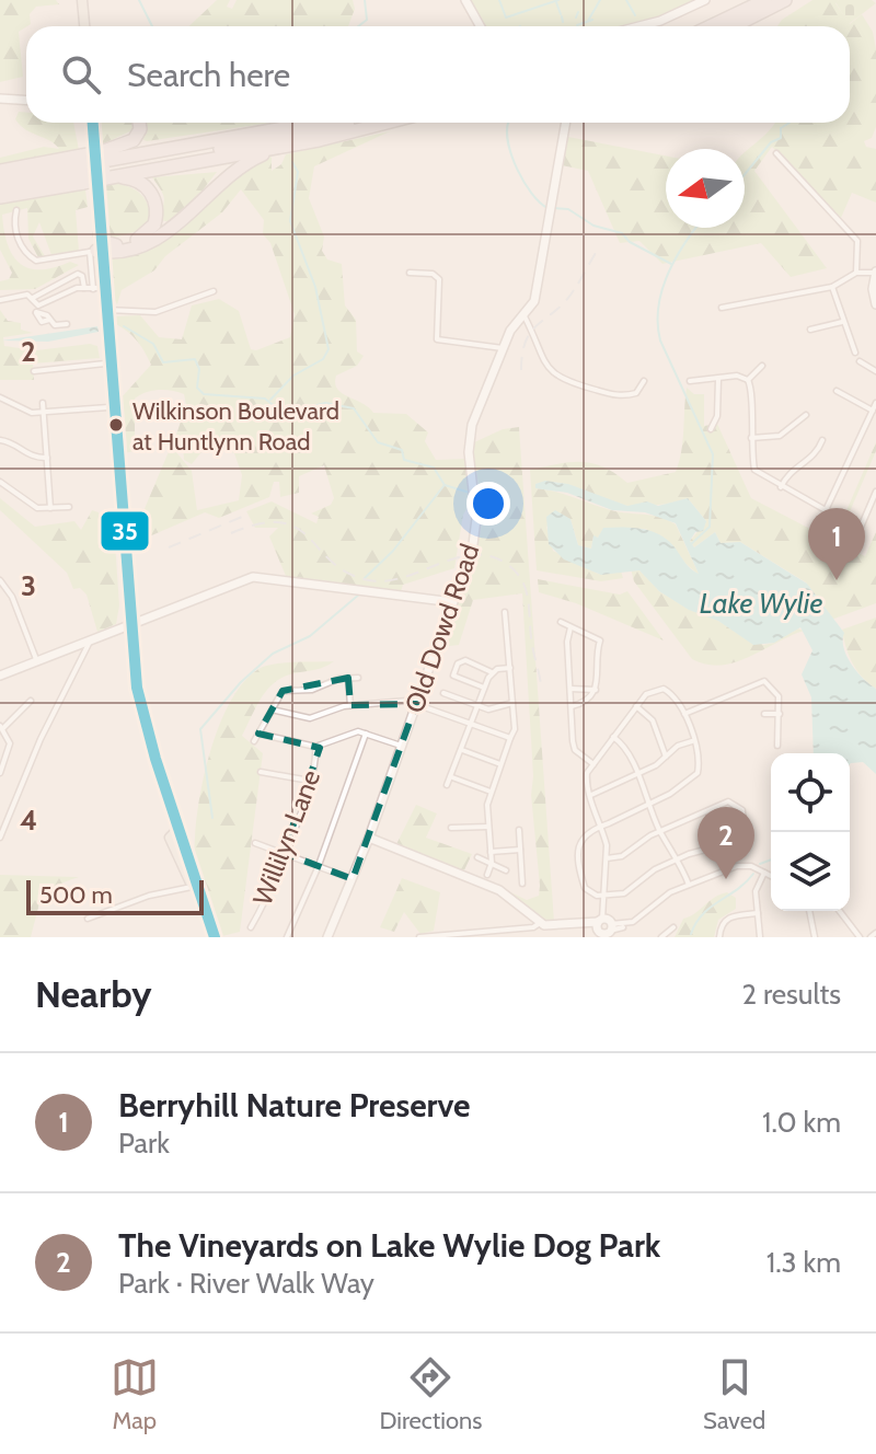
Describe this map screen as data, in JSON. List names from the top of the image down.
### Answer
{
  "streets": {
    "street": ["Old Dowd Road", "Willilyn Lane"]
  },
  "water": ["Lake Wylie"],
  "places": ["Wilkinson Boulevard at Huntlynn Road"],
  "lines": ["transit line 35"],
  "scale_bar": "500 m",
  "north": "left",
  "page": {
    "search": "Search here",
    "pins": ["1", "2"],
    "scale": "500 m",
    "heading": ["Nearby", "2 results"],
    "list": [
      {
        "mark": "1",
        "name": "Berryhill Nature Preserve",
        "note": "Park",
        "value": "1.0 km"
      },
      {
        "mark": "2",
        "name": "The Vineyards on Lake Wylie Dog Park",
        "note": "Park · River Walk Way",
        "value": "1.3 km"
      }
    ],
    "nav": ["Map", "Directions", "Saved"]
  },
  "grid": {
    "rows": ["2", "3", "4"]
  }
}
